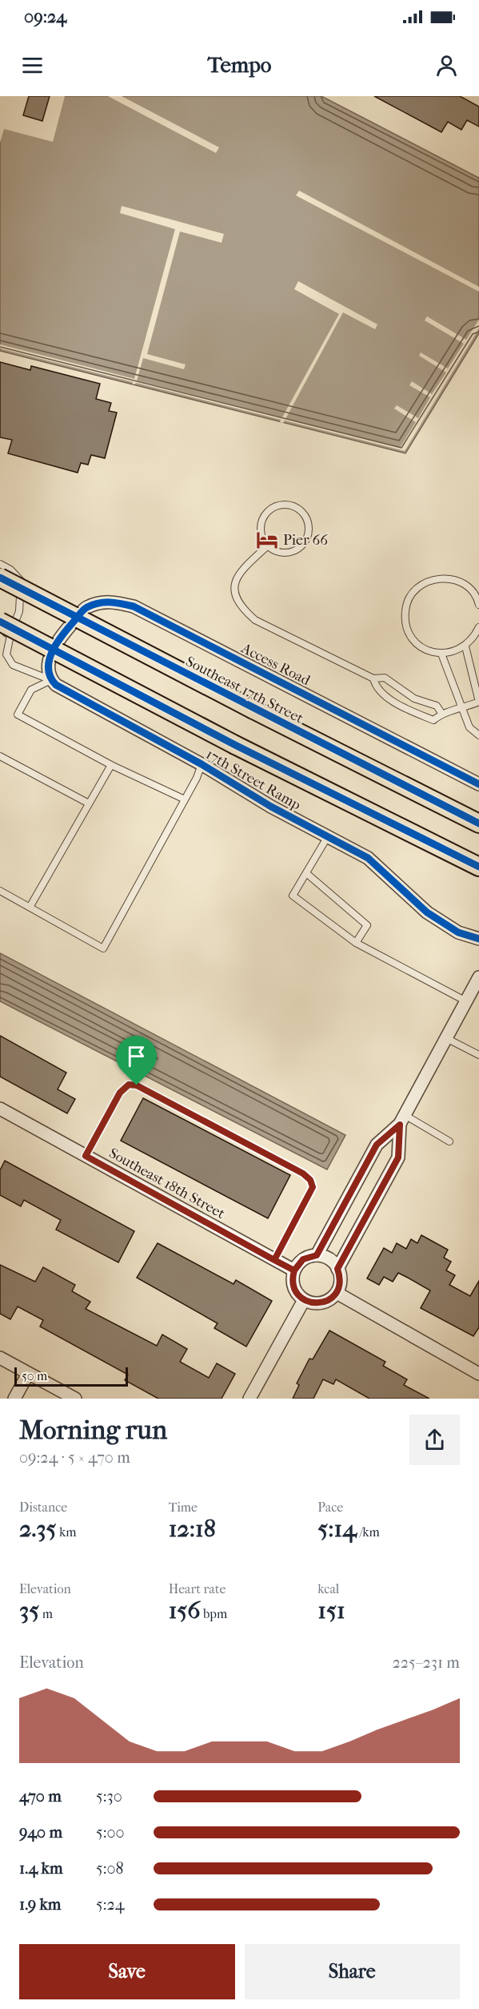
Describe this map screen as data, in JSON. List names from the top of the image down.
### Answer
{
  "streets": {
    "main road": ["Southeast 17th Street"],
    "street": ["Access Road", "17th Street Ramp", "Southeast 18th Street"]
  },
  "crossings": [
    ["Access Road", "17th Street Ramp"]
  ],
  "places": {
    "hotel": ["Pier 66"]
  },
  "scale_bar": "50 m",
  "page": {
    "status": "09:24",
    "header": "Tempo",
    "scale": "50 m",
    "heading": ["Morning run", "09:24 · 5 × 470 m"],
    "stats": [
      ["Distance", "2.35 km"],
      ["Time", "12:18"],
      ["Pace", "5:14 /km"],
      ["Elevation", "35 m"],
      ["Heart rate", "156 bpm"],
      ["kcal", "151"]
    ],
    "chart": ["Elevation", "225–231 m"],
    "list": [
      {
        "name": "470 m",
        "note": "5:30"
      },
      {
        "name": "940 m",
        "note": "5:00"
      },
      {
        "name": "1.4 km",
        "note": "5:08"
      },
      {
        "name": "1.9 km",
        "note": "5:24"
      }
    ],
    "buttons": ["Save", "Share"]
  }
}
